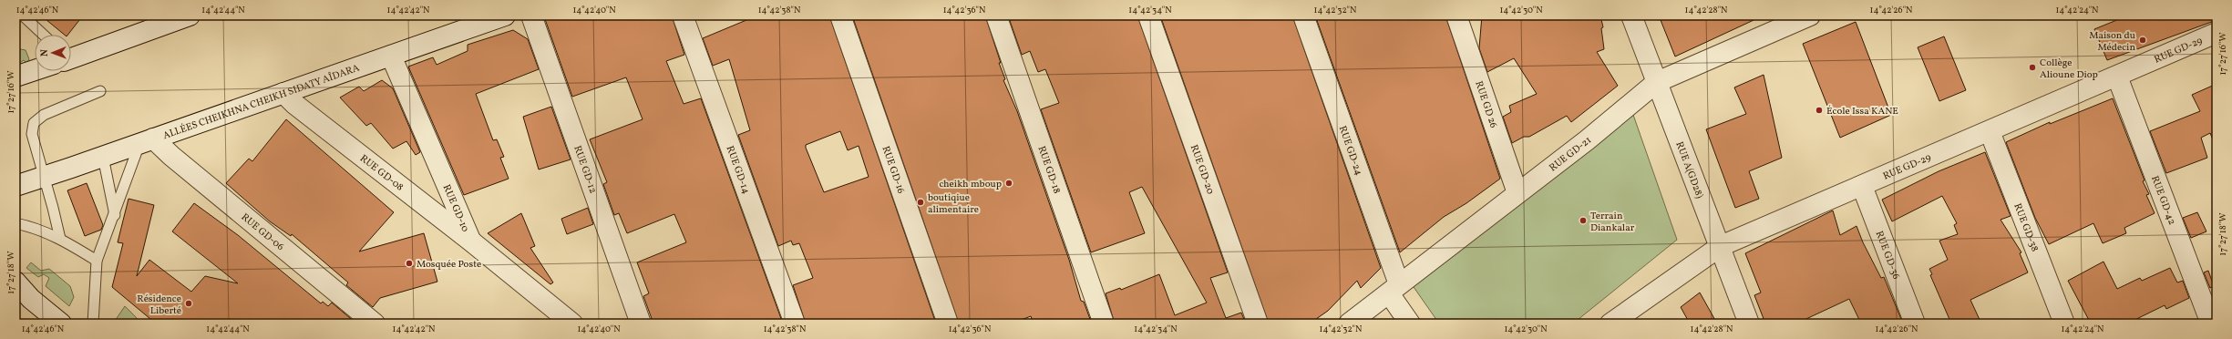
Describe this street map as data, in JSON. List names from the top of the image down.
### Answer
{
  "streets": {
    "street": [
      "RUE GD-29",
      "ALLÉES CHEIKHNA CHEIKH SIDATY AÎDARA",
      "RUE GD 26",
      "RUE GD-24",
      "RUE GD-21",
      "RUE GD-12",
      "RUE GD-14",
      "RUE GD-16",
      "RUE GD-18",
      "RUE GD-20",
      "RUE A(GD28)",
      "RUE GD-08",
      "RUE GD-42",
      "RUE GD-10",
      "RUE GD-38",
      "RUE GD-06",
      "RUE GD-36"
    ]
  },
  "crossings": [
    ["RUE GD-29", "RUE A(GD28)"],
    ["RUE GD-29", "RUE GD-42"],
    ["RUE GD-29", "RUE GD-38"],
    ["RUE GD-29", "RUE GD-36"],
    ["ALLÉES CHEIKHNA CHEIKH SIDATY AÎDARA", "RUE GD-08"],
    ["ALLÉES CHEIKHNA CHEIKH SIDATY AÎDARA", "RUE GD-10"],
    ["ALLÉES CHEIKHNA CHEIKH SIDATY AÎDARA", "RUE GD-06"],
    ["RUE GD 26", "RUE GD-21"],
    ["RUE GD-24", "RUE GD-21"],
    ["RUE GD-21", "RUE A(GD28)"],
    ["RUE GD-08", "RUE GD-10"]
  ],
  "places": [
    "Maison du Médecin",
    "Collège Alioune Diop",
    "École Issa KANE",
    "cheikh mboup",
    "boutiqiue alimentaire",
    "Terrain Diankalar",
    "Mosquée Poste",
    "Résidence Liberté"
  ],
  "north": "left",
  "coordinates": [
    "14°42'46\"N",
    "14°42'44\"N",
    "14°42'42\"N",
    "14°42'40\"N",
    "14°42'38\"N",
    "14°42'36\"N",
    "14°42'34\"N",
    "14°42'32\"N",
    "14°42'30\"N",
    "14°42'28\"N",
    "14°42'26\"N",
    "14°42'24\"N",
    "17°27'16\"W",
    "17°27'18\"W"
  ]
}
